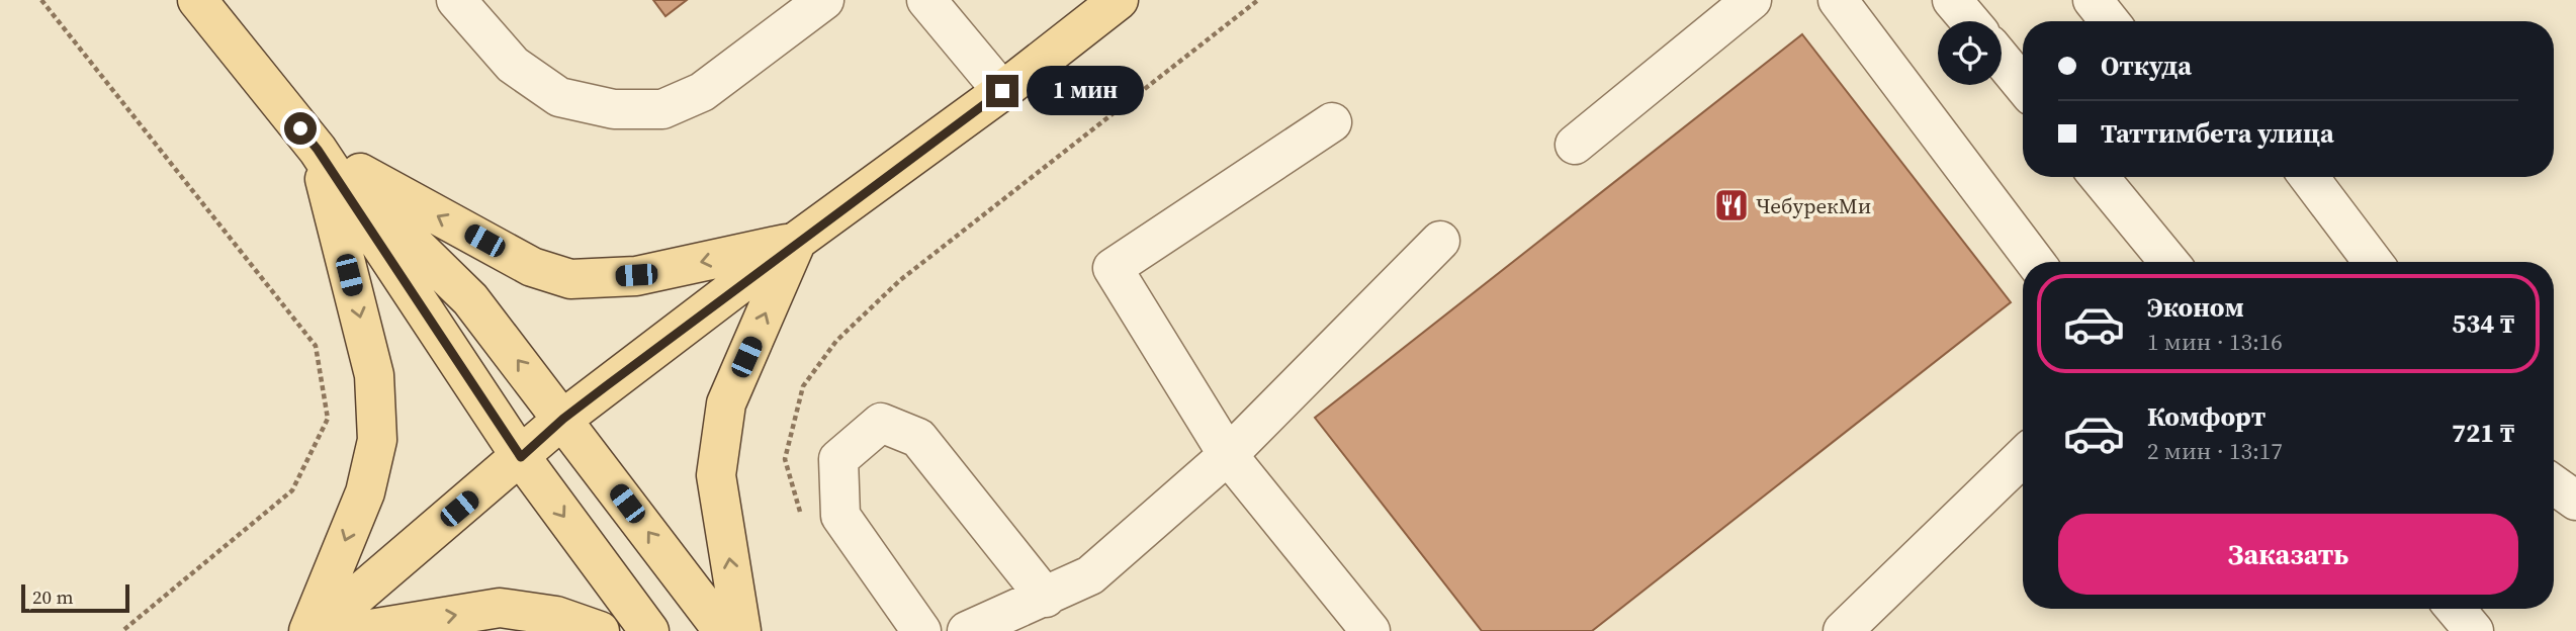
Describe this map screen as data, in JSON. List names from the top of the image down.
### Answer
{
  "places": {
    "restaurant": ["ЧебурекМи"]
  },
  "scale_bar": "20 m",
  "page": {
    "banner": ["Откуда", "Таттимбета улица"],
    "bubble": "1 мин",
    "list": [
      {
        "name": "Эконом",
        "note": "1 мин · 13:16",
        "value": "534 ₸"
      },
      {
        "name": "Комфорт",
        "note": "2 мин · 13:17",
        "value": "721 ₸"
      }
    ],
    "buttons": "Заказать",
    "scale": "20 m"
  }
}
